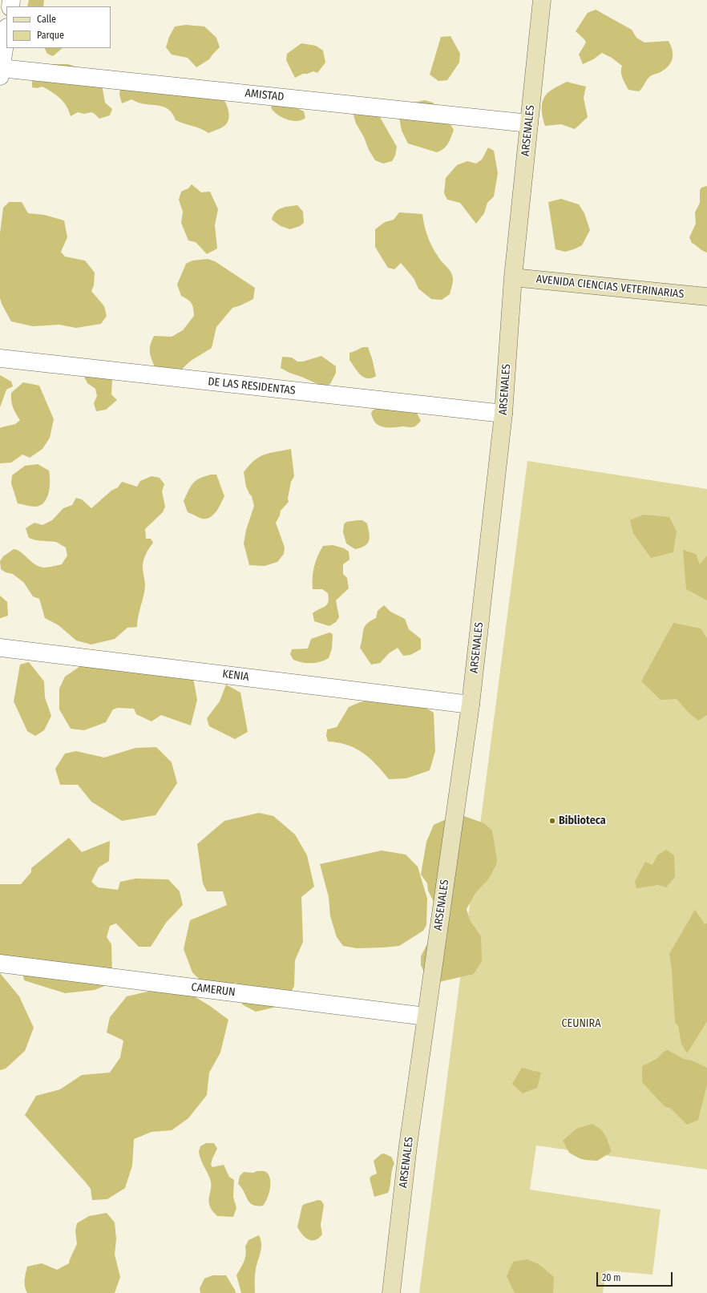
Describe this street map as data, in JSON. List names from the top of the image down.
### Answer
{
  "streets": {
    "main road": ["ARSENALES", "AVENIDA CIENCIAS VETERINARIAS"],
    "street": [
      "AMISTAD",
      "DE LAS RESIDENTAS",
      "KENIA",
      "CAMERUN"
    ]
  },
  "crossings": [
    ["AMISTAD", "ARSENALES"],
    ["ARSENALES", "AVENIDA CIENCIAS VETERINARIAS"],
    ["ARSENALES", "DE LAS RESIDENTAS"],
    ["ARSENALES", "KENIA"],
    ["ARSENALES", "CAMERUN"]
  ],
  "parks": ["CEUNIRA"],
  "places": ["Biblioteca"],
  "legend": ["Calle", "Parque"],
  "scale_bar": "20 m"
}
